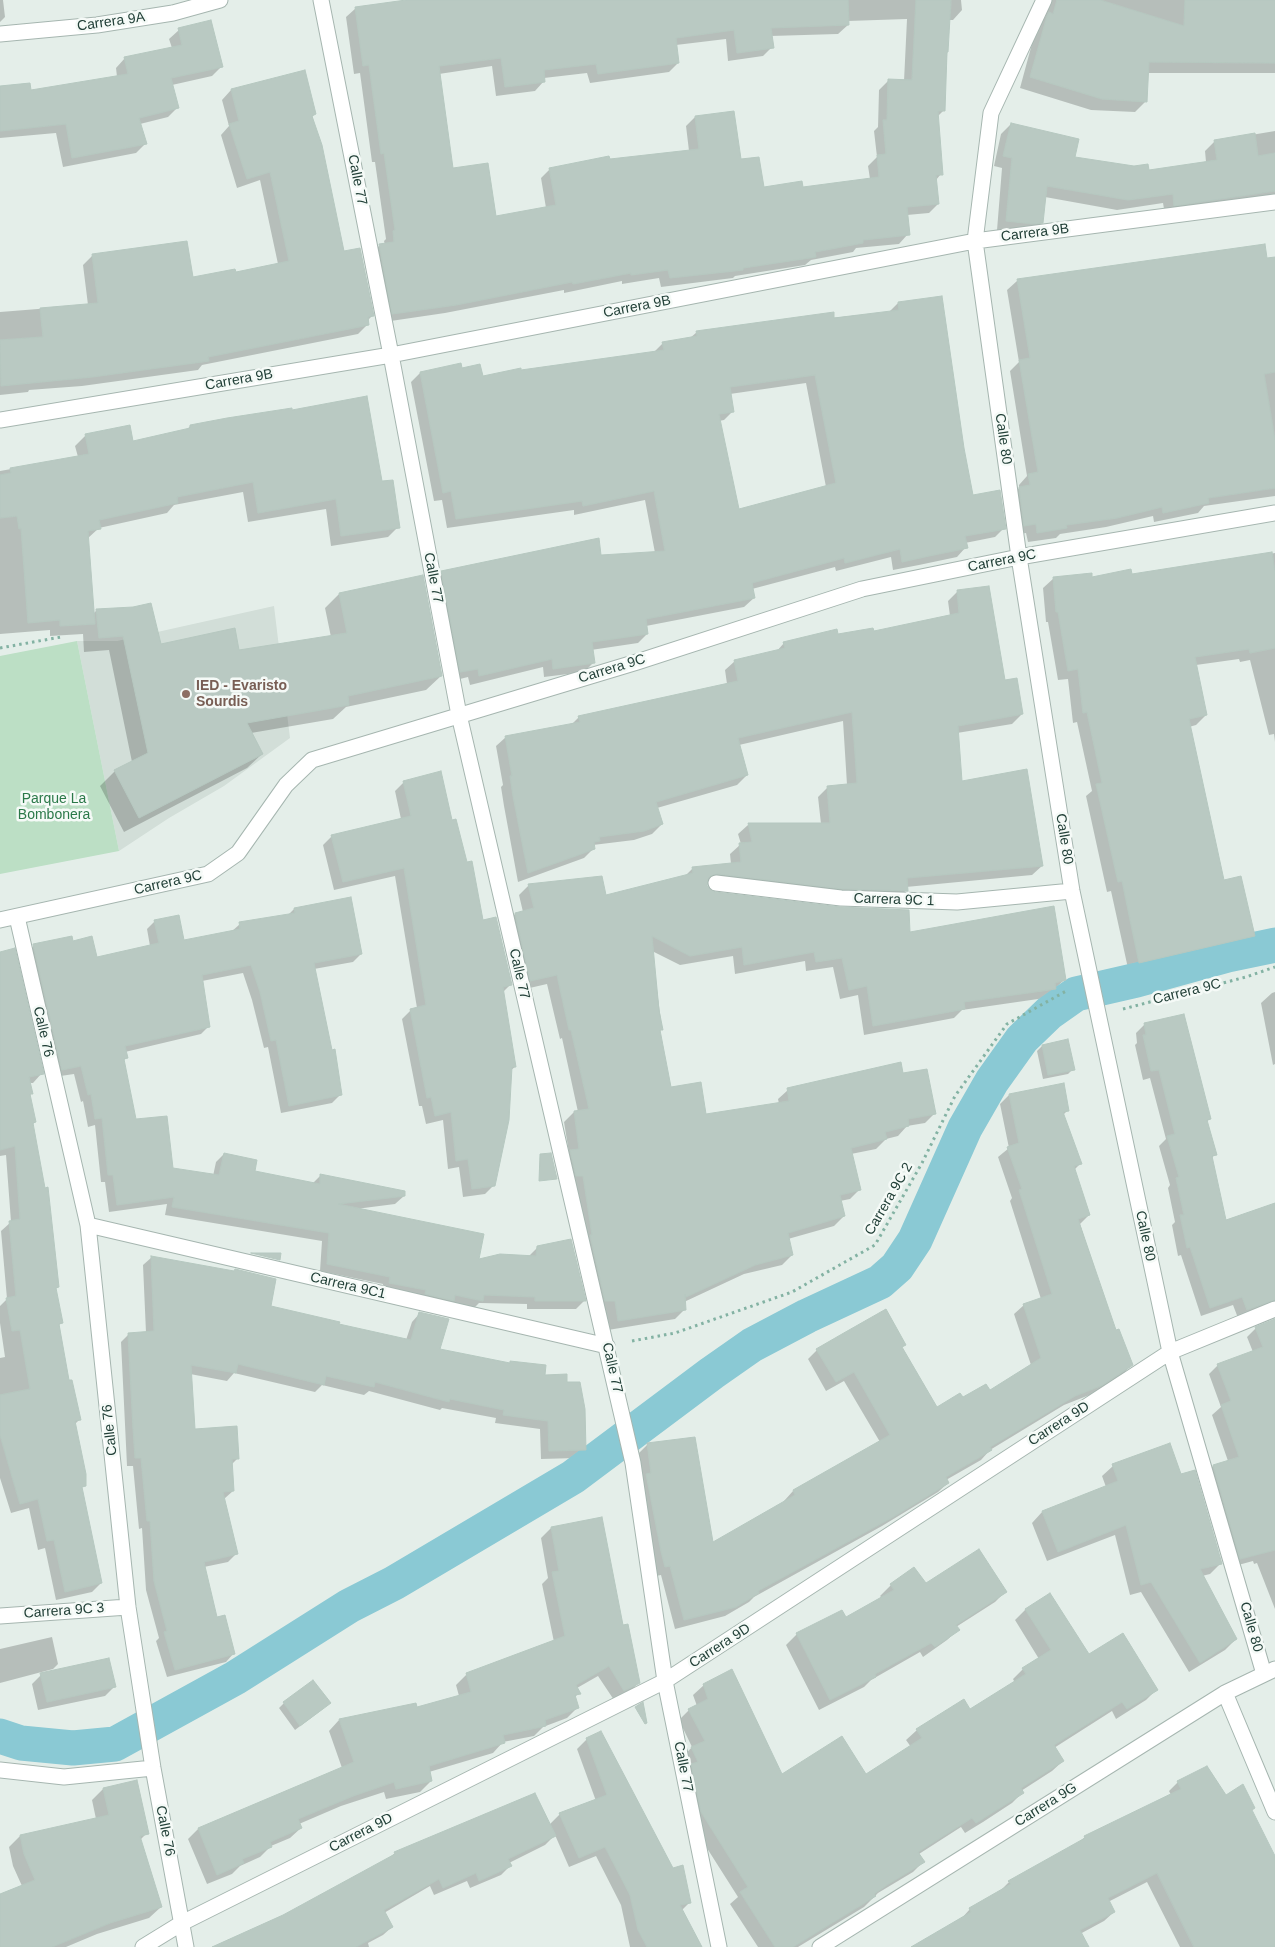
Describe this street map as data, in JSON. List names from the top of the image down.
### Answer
{
  "streets": {
    "street": [
      "Carrera 9A",
      "Calle 77",
      "Carrera 9B",
      "Calle 80",
      "Carrera 9C",
      "Carrera 9C 1",
      "Calle 76",
      "Carrera 9C1",
      "Carrera 9D",
      "Carrera 9C 3",
      "Carrera 9G"
    ],
    "path": ["Carrera 9C 2"]
  },
  "crossings": [
    ["Calle 77", "Carrera 9B"],
    ["Calle 77", "Carrera 9C"],
    ["Calle 77", "Carrera 9C 2"],
    ["Calle 77", "Carrera 9C1"],
    ["Calle 77", "Carrera 9D"],
    ["Carrera 9B", "Calle 80"],
    ["Calle 80", "Carrera 9C"],
    ["Calle 80", "Carrera 9C 1"],
    ["Calle 80", "Carrera 9C 2"],
    ["Calle 80", "Carrera 9D"],
    ["Calle 80", "Carrera 9G"],
    ["Carrera 9C", "Calle 76"],
    ["Calle 76", "Carrera 9C1"],
    ["Calle 76", "Carrera 9D"],
    ["Calle 76", "Carrera 9C 3"],
    ["Carrera 9C 2", "Carrera 9C1"]
  ],
  "parks": ["Parque La Bombonera"],
  "places": ["IED - Evaristo Sourdis"]
}
